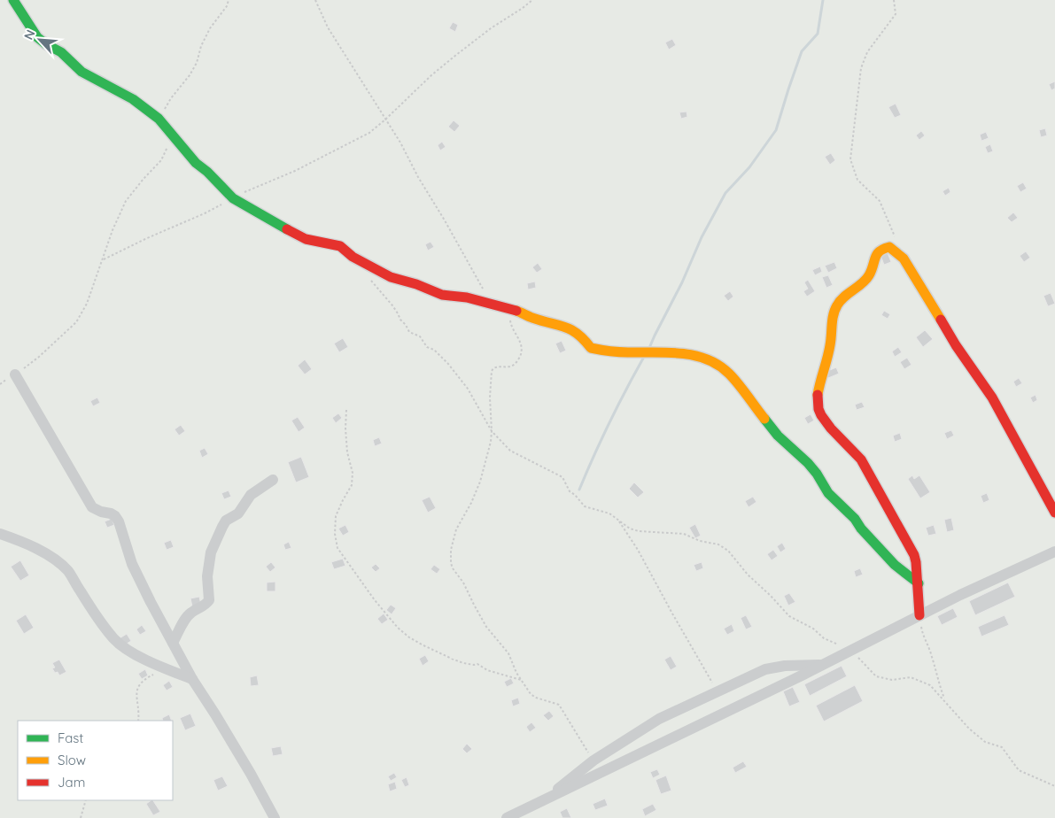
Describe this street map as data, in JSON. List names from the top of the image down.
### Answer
{
  "legend": ["Fast", "Slow", "Jam"],
  "north": "top left"
}
